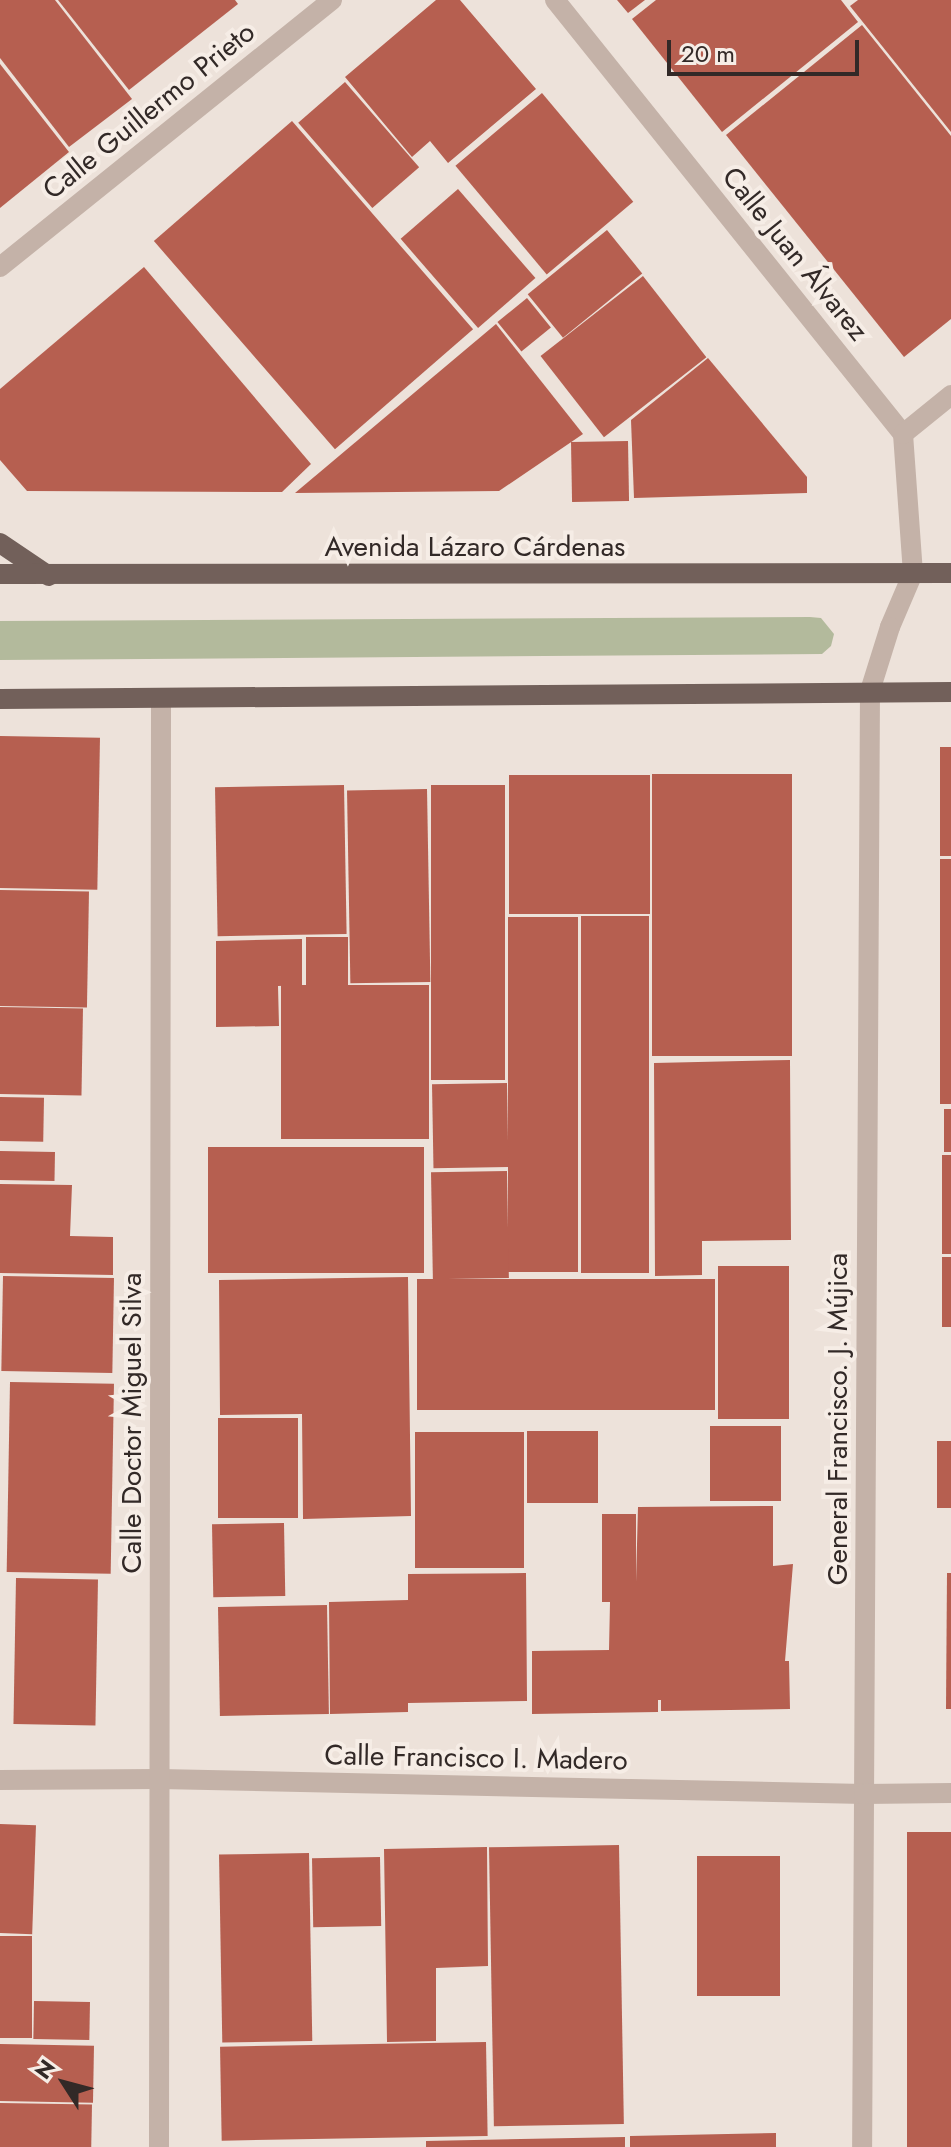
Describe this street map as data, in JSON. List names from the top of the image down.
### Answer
{
  "streets": {
    "main road": ["Avenida Lázaro Cárdenas"],
    "street": [
      "Calle Guillermo Prieto",
      "Calle Juan Álvarez",
      "General Francisco. J. Mújica",
      "Calle Doctor Miguel Silva",
      "Calle Francisco I. Madero"
    ]
  },
  "crossings": [
    ["Avenida Lázaro Cárdenas", "General Francisco. J. Mújica"],
    ["General Francisco. J. Mújica", "Calle Francisco I. Madero"],
    ["Calle Doctor Miguel Silva", "Calle Francisco I. Madero"]
  ],
  "scale_bar": "20 m",
  "north": "top left"
}
